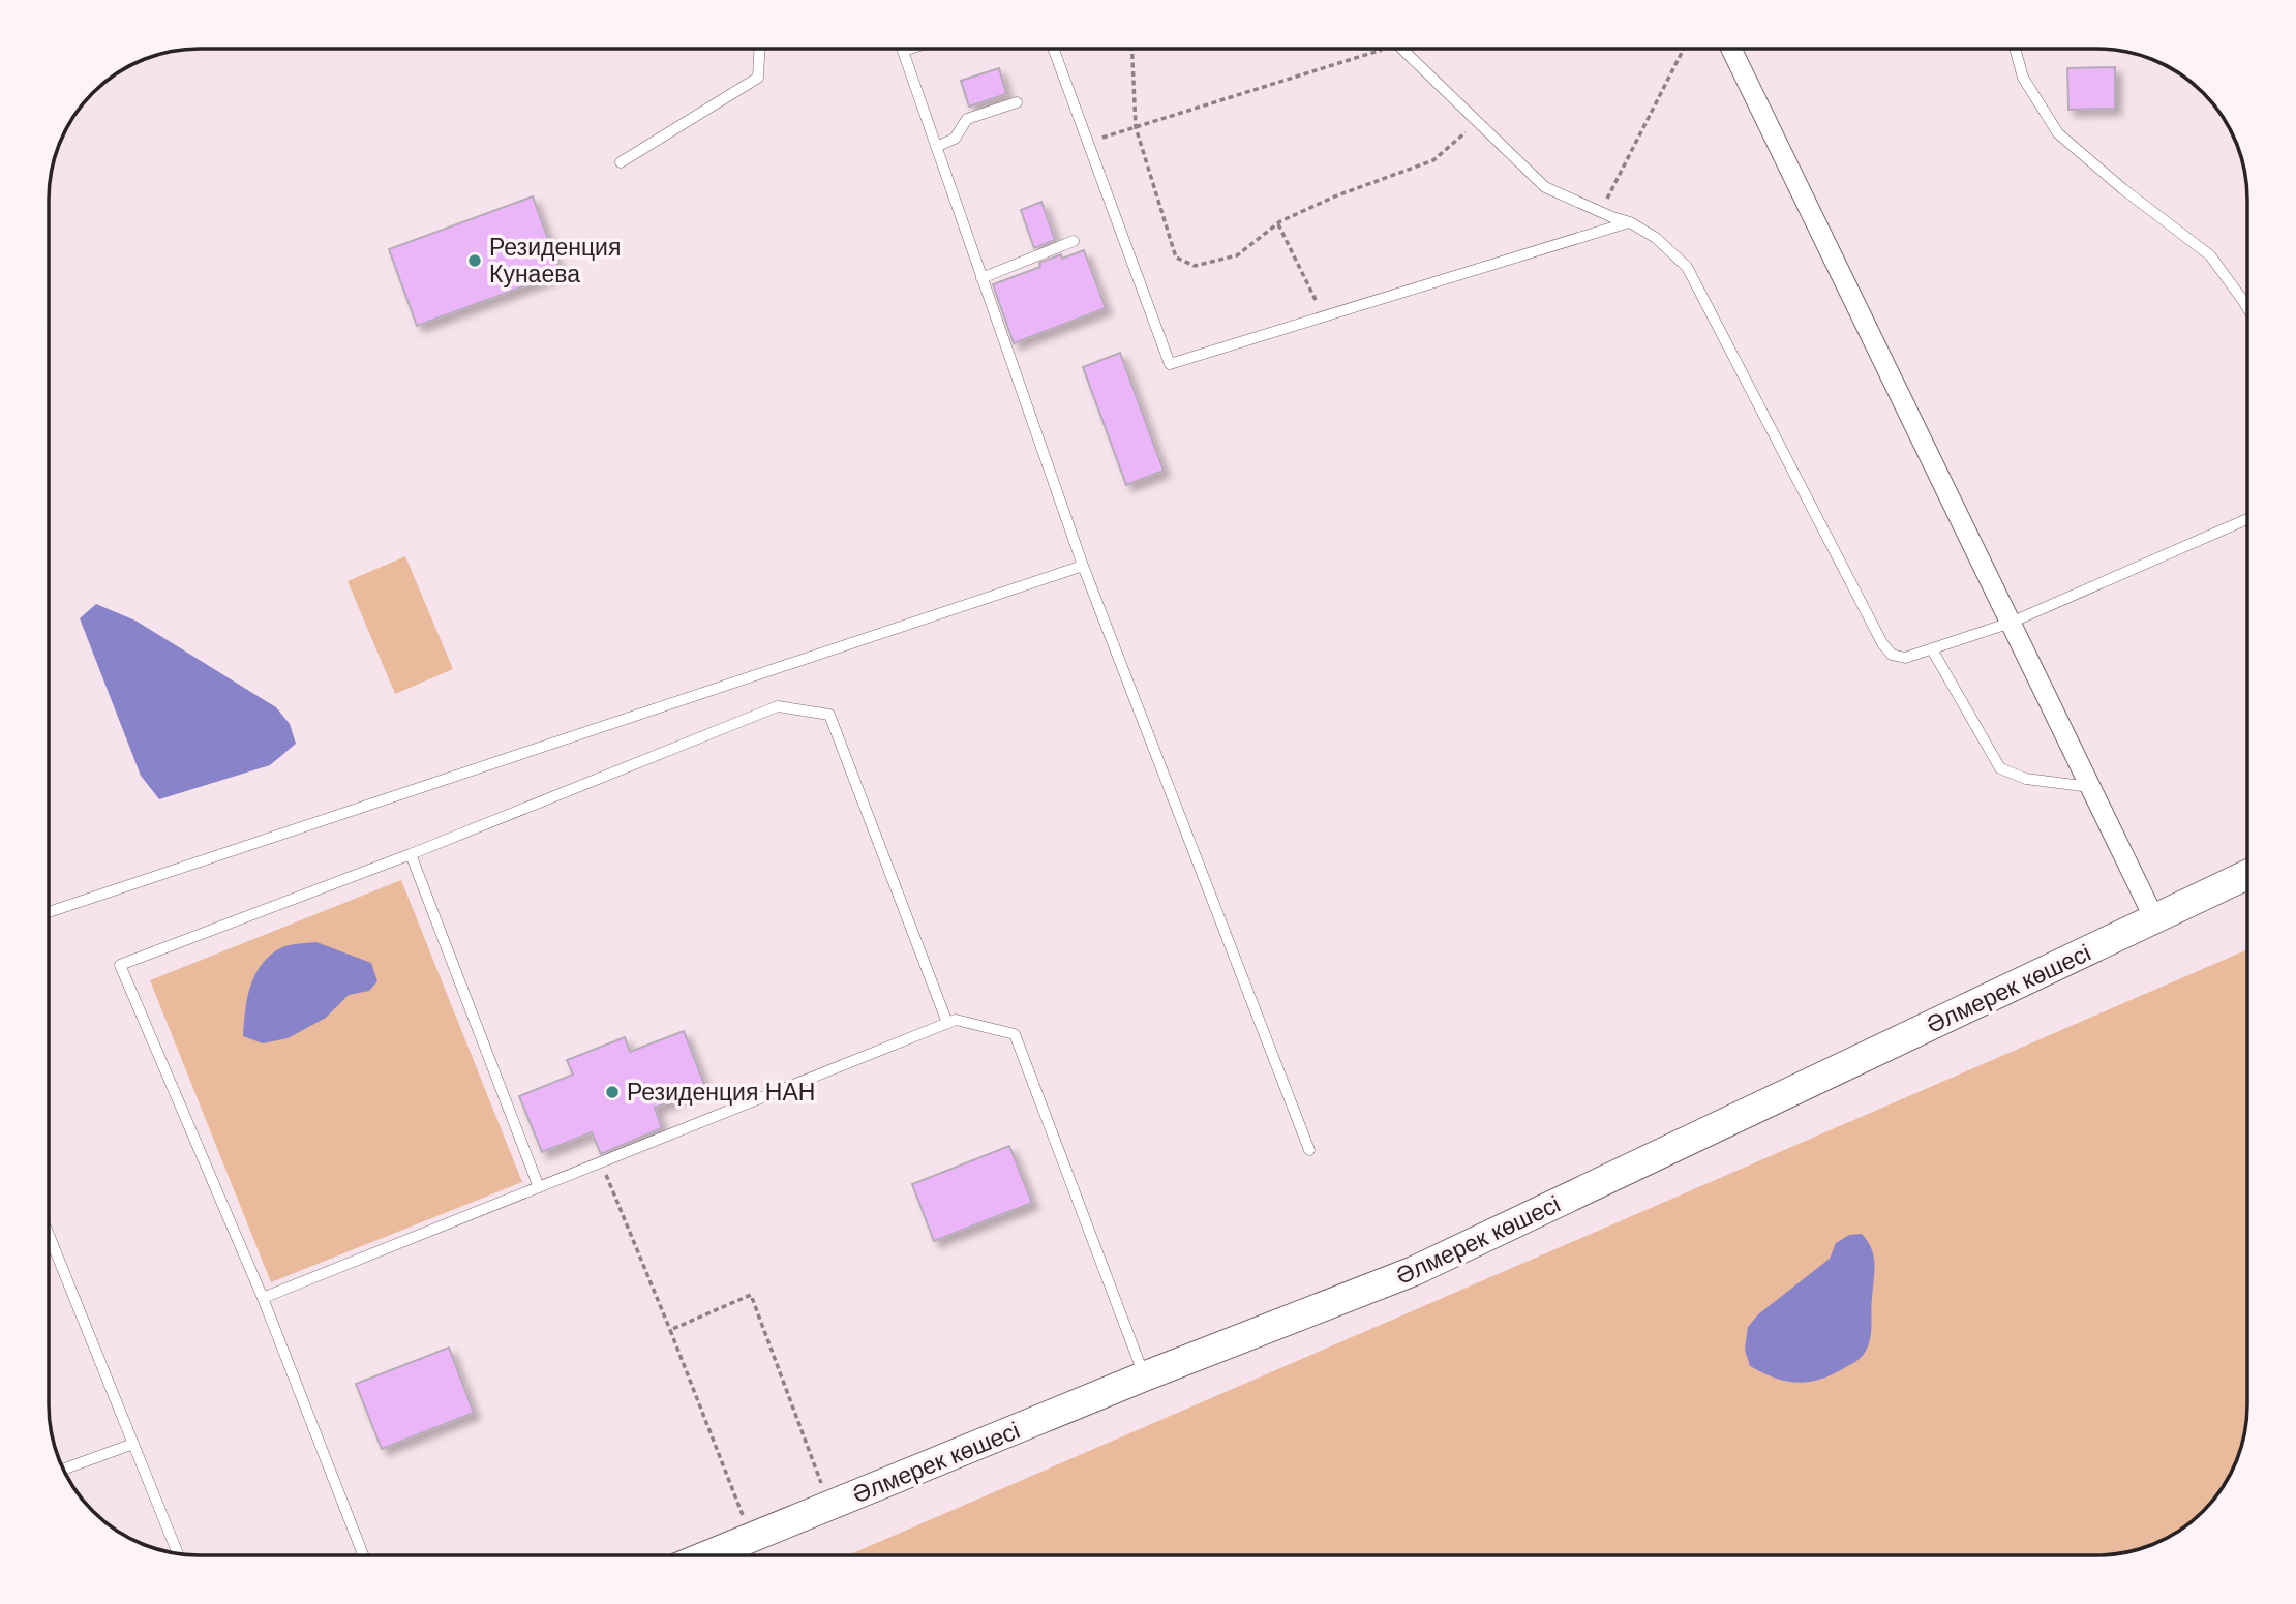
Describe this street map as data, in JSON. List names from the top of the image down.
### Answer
{
  "streets": {
    "street": ["Әлмерек көшесі"]
  },
  "places": ["Резиденция Кунаева", "Резиденция НАН"]
}
